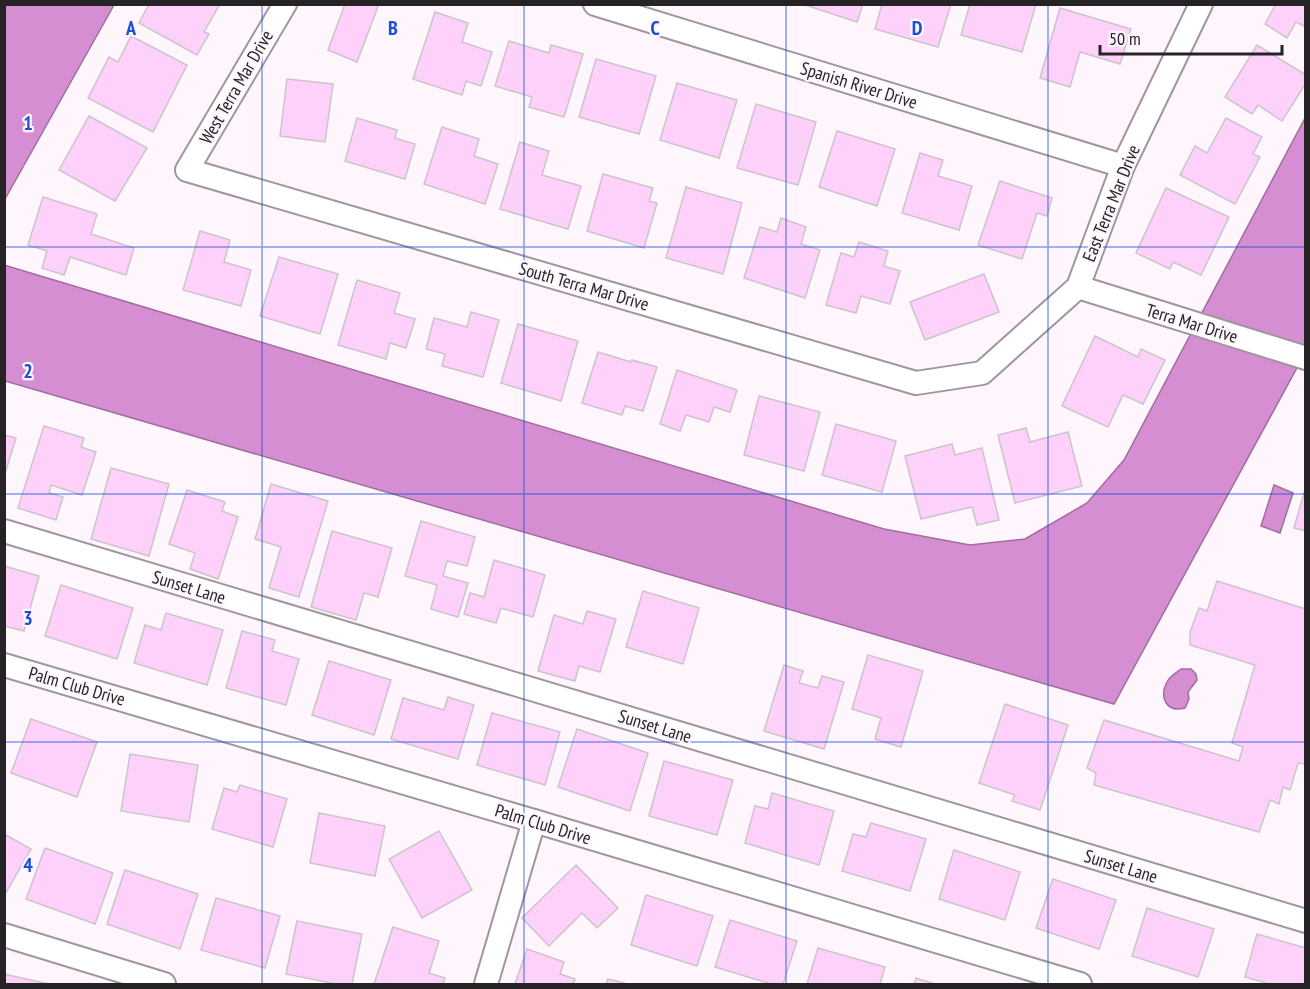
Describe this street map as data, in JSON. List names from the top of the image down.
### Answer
{
  "streets": {
    "street": [
      "Spanish River Drive",
      "West Terra Mar Drive",
      "East Terra Mar Drive",
      "South Terra Mar Drive",
      "Terra Mar Drive",
      "Sunset Lane",
      "Palm Club Drive"
    ]
  },
  "crossings": [
    ["Spanish River Drive", "East Terra Mar Drive"],
    ["West Terra Mar Drive", "South Terra Mar Drive"],
    ["East Terra Mar Drive", "South Terra Mar Drive"],
    ["East Terra Mar Drive", "Terra Mar Drive"]
  ],
  "scale_bar": "50 m",
  "grid": {
    "columns": [
      "A",
      "B",
      "C",
      "D"
    ],
    "rows": [
      "1",
      "2",
      "3",
      "4"
    ]
  }
}
